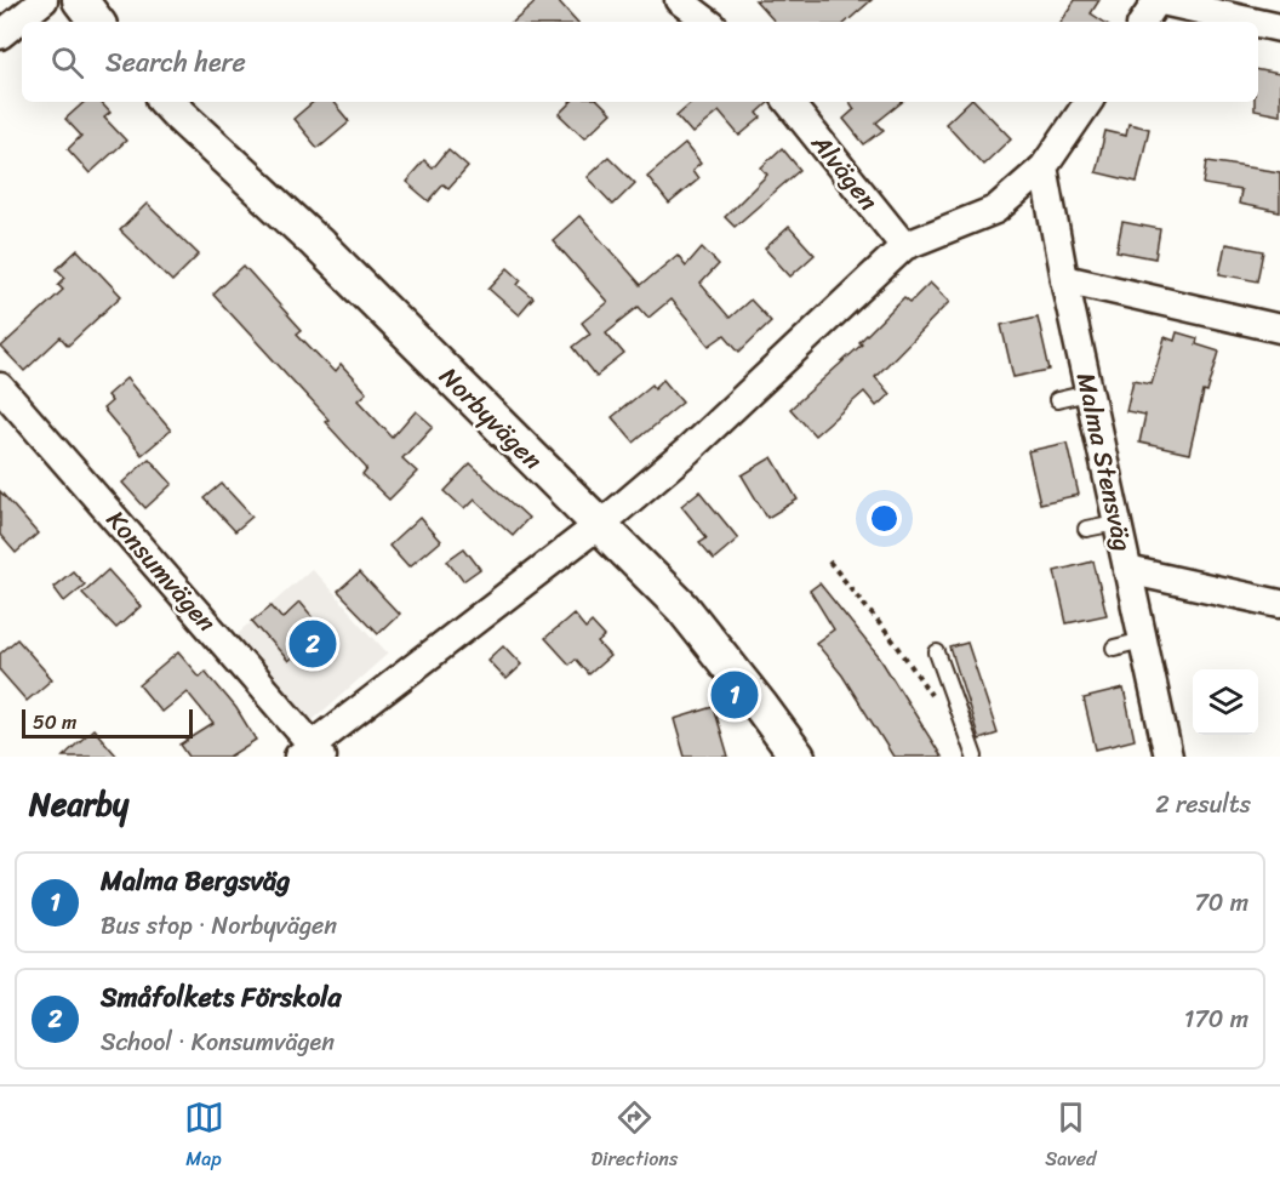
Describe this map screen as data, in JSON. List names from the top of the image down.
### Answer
{
  "streets": {
    "street": [
      "Alvägen",
      "Norbyvägen",
      "Malma Stensväg",
      "Konsumvägen"
    ]
  },
  "scale_bar": "50 m",
  "page": {
    "search": "Search here",
    "pins": ["2", "1"],
    "scale": "50 m",
    "heading": ["Nearby", "2 results"],
    "list": [
      {
        "mark": "1",
        "name": "Malma Bergsväg",
        "note": "Bus stop · Norbyvägen",
        "value": "70 m"
      },
      {
        "mark": "2",
        "name": "Småfolkets Förskola",
        "note": "School · Konsumvägen",
        "value": "170 m"
      }
    ],
    "nav": ["Map", "Directions", "Saved"]
  }
}
